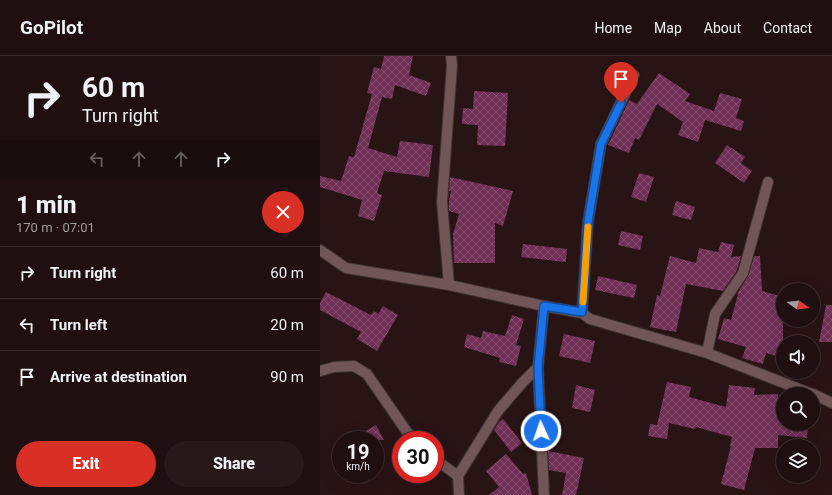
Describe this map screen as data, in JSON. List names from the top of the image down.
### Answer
{
  "north": "right",
  "page": {
    "header": "GoPilot",
    "nav": [
      "Home",
      "Map",
      "About",
      "Contact"
    ],
    "turn": ["60 m", "Turn right"],
    "heading": ["1 min", "170 m · 07:01"],
    "list": [
      {
        "name": "Turn right",
        "value": "60 m"
      },
      {
        "name": "Turn left",
        "value": "20 m"
      },
      {
        "name": "Arrive at destination",
        "value": "90 m"
      }
    ],
    "speed": "19 km/h",
    "limit": "30",
    "buttons": ["Exit", "Share"]
  }
}
